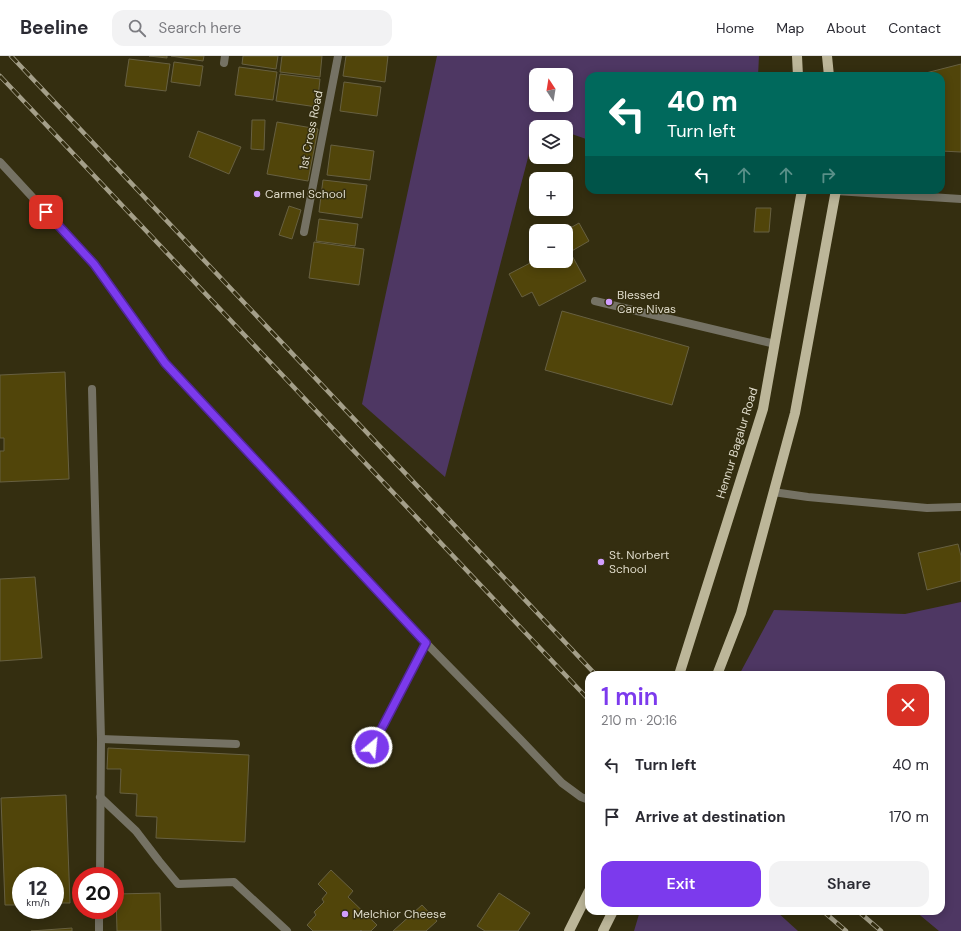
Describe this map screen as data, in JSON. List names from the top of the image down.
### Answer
{
  "streets": {
    "main road": ["Hennur Bagalur Road"],
    "street": ["1st Cross Road"]
  },
  "places": [
    "Carmel School",
    "Blessed Care Nivas",
    "St. Norbert School",
    "Melchior Cheese"
  ],
  "north": "top",
  "page": {
    "header": "Beeline",
    "search": "Search here",
    "nav": [
      "Home",
      "Map",
      "About",
      "Contact"
    ],
    "map_buttons": ["+", "−"],
    "turn": ["40 m", "Turn left"],
    "heading": ["1 min", "210 m · 20:16"],
    "list": [
      {
        "name": "Turn left",
        "value": "40 m"
      },
      {
        "name": "Arrive at destination",
        "value": "170 m"
      }
    ],
    "buttons": ["Exit", "Share"],
    "speed": "12 km/h",
    "limit": "20"
  }
}
